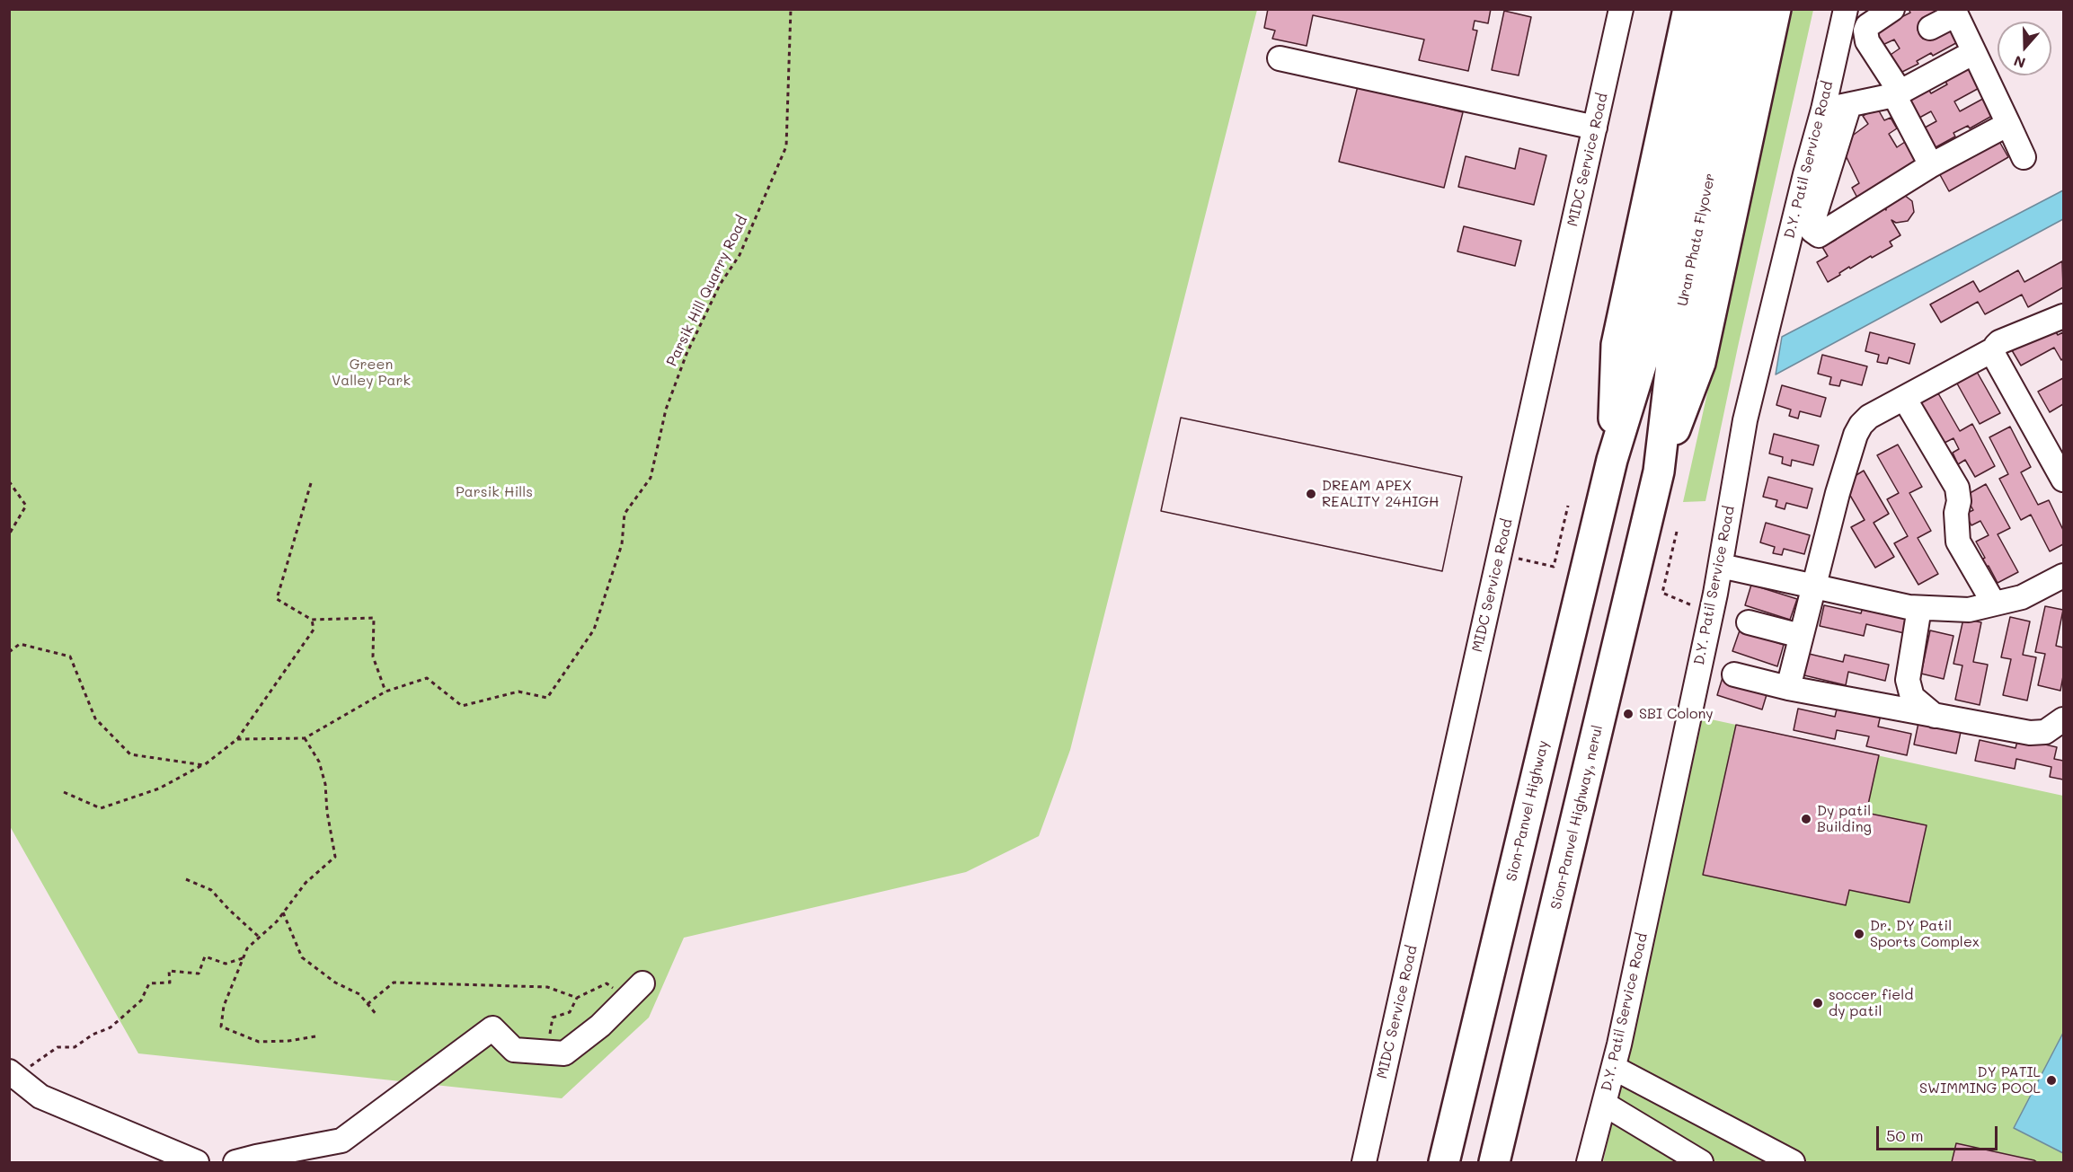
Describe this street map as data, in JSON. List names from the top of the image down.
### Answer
{
  "streets": {
    "highway": ["Uran Phata Flyover", "Sion-Panvel Highway", "Sion-Panvel Highway, nerul"],
    "street": ["MIDC Service Road", "D.Y. Patil Service Road"],
    "path": ["Parsik Hill Quarry Road"]
  },
  "crossings": [
    ["Uran Phata Flyover", "Sion-Panvel Highway"],
    ["Uran Phata Flyover", "Sion-Panvel Highway, nerul"]
  ],
  "parks": ["Green Valley Park", "Parsik Hills"],
  "places": [
    "DREAM APEX REALITY 24HIGH",
    "SBI Colony",
    "Dy patil Building",
    "Dr. DY Patil Sports Complex",
    "soccer field dy patil",
    "DY PATIL SWIMMING POOL"
  ],
  "scale_bar": "50 m",
  "north": "bottom"
}
